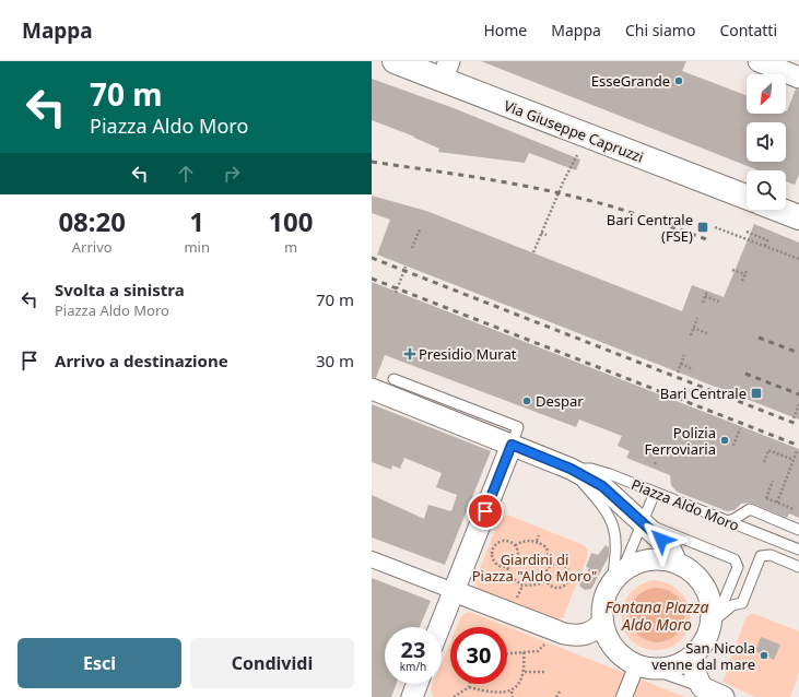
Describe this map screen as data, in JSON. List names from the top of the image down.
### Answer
{
  "streets": {
    "main road": ["Via Giuseppe Capruzzi"],
    "street": ["Piazza Aldo Moro"]
  },
  "water": ["Fontana Piazza Aldo Moro"],
  "parks": ["Giardini di Piazza \"Aldo Moro\""],
  "places": {
    "other": [
      "EsseGrande",
      "Despar",
      "Polizia Ferroviaria",
      "San Nicola venne dal mare"
    ],
    "transit": ["Bari Centrale (FSE)", "Bari Centrale"],
    "health": ["Presidio Murat"]
  },
  "north": "bottom left",
  "page": {
    "header": "Mappa",
    "nav": [
      "Home",
      "Mappa",
      "Chi siamo",
      "Contatti"
    ],
    "turn": ["70 m", "Piazza Aldo Moro"],
    "eta": [
      "08:20",
      "Arrivo",
      "1",
      "min",
      "100",
      "m"
    ],
    "list": [
      {
        "name": "Svolta a sinistra",
        "note": "Piazza Aldo Moro",
        "value": "70 m"
      },
      {
        "name": "Arrivo a destinazione",
        "value": "30 m"
      }
    ],
    "speed": "23 km/h",
    "limit": "30",
    "buttons": ["Esci", "Condividi"]
  }
}
